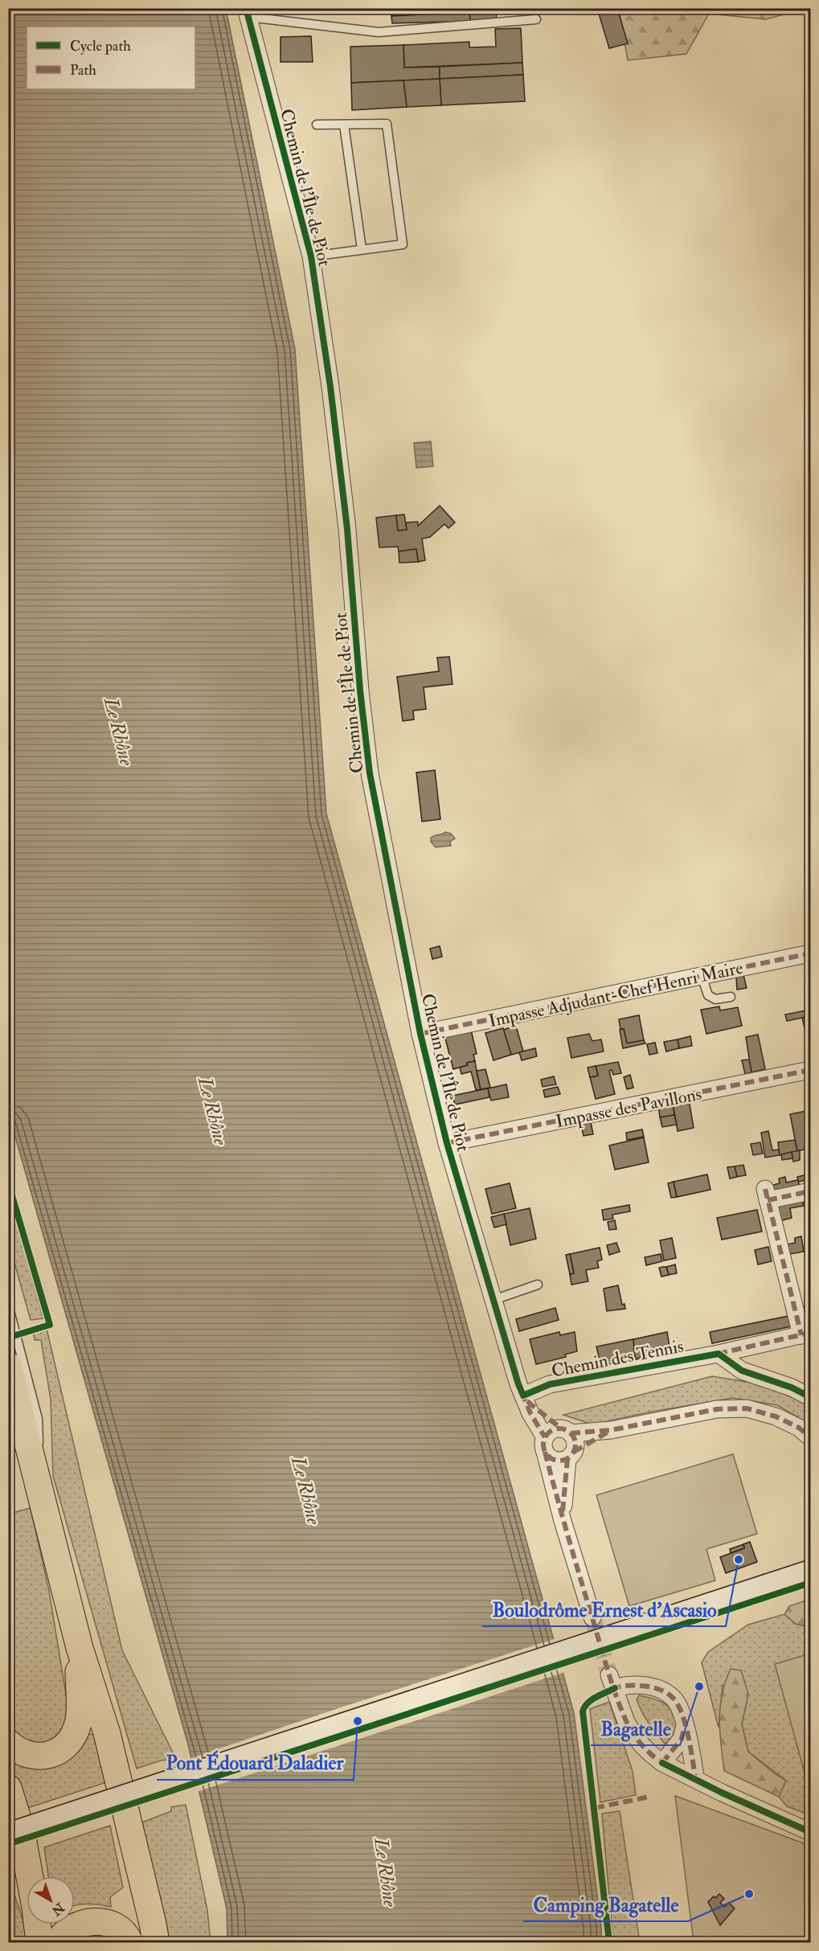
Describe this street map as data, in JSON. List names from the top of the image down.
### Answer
{
  "streets": {
    "street": [
      "Chemin de l'Île de Piot",
      "Impasse Adjudant-Chef Henri Maire",
      "Impasse des Pavillons",
      "Chemin des Tennis"
    ]
  },
  "crossings": [
    ["Chemin de l'Île de Piot", "Impasse Adjudant-Chef Henri Maire"],
    ["Chemin de l'Île de Piot", "Impasse des Pavillons"],
    ["Chemin de l'Île de Piot", "Chemin des Tennis"]
  ],
  "water": ["Le Rhône"],
  "places": [
    "Boulodrôme Ernest d’Ascasio",
    "Bagatelle",
    "Pont Édouard Daladier",
    "Camping Bagatelle"
  ],
  "legend": ["Cycle path", "Path"],
  "north": "bottom right"
}
